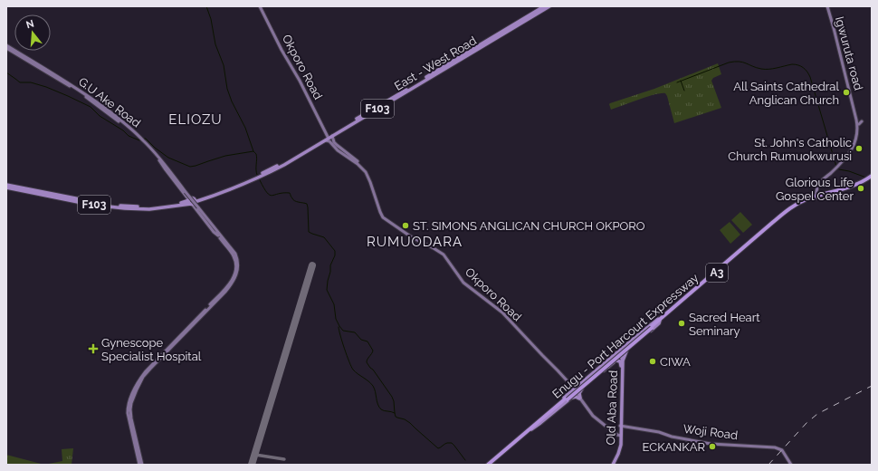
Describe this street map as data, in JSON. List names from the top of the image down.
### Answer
{
  "streets": {
    "highway": ["A3", "Enugu - Port Harcourt Expressway"],
    "main road": [
      "Igwuruta road",
      "East - West Road",
      "Okporo Road",
      "G.U Ake Road",
      "F103",
      "Old Aba Road",
      "Woji Road"
    ]
  },
  "crossings": [
    ["Igwuruta road", "Enugu - Port Harcourt Expressway"],
    ["East - West Road", "Okporo Road"],
    ["Okporo Road", "Old Aba Road"],
    ["Old Aba Road", "Woji Road"]
  ],
  "districts": ["ELIOZU", "RUMUODARA"],
  "places": {
    "other": [
      "All Saints Cathedral Anglican Church",
      "St. John's Catholic Church Rumuokwurusi",
      "Glorious Life Gospel Center",
      "ST. SIMONS ANGLICAN CHURCH OKPORO",
      "Sacred Heart Seminary",
      "CIWA",
      "ECKANKAR"
    ],
    "health": ["Gynescope Specialist Hospital"]
  },
  "north": "top"
}
